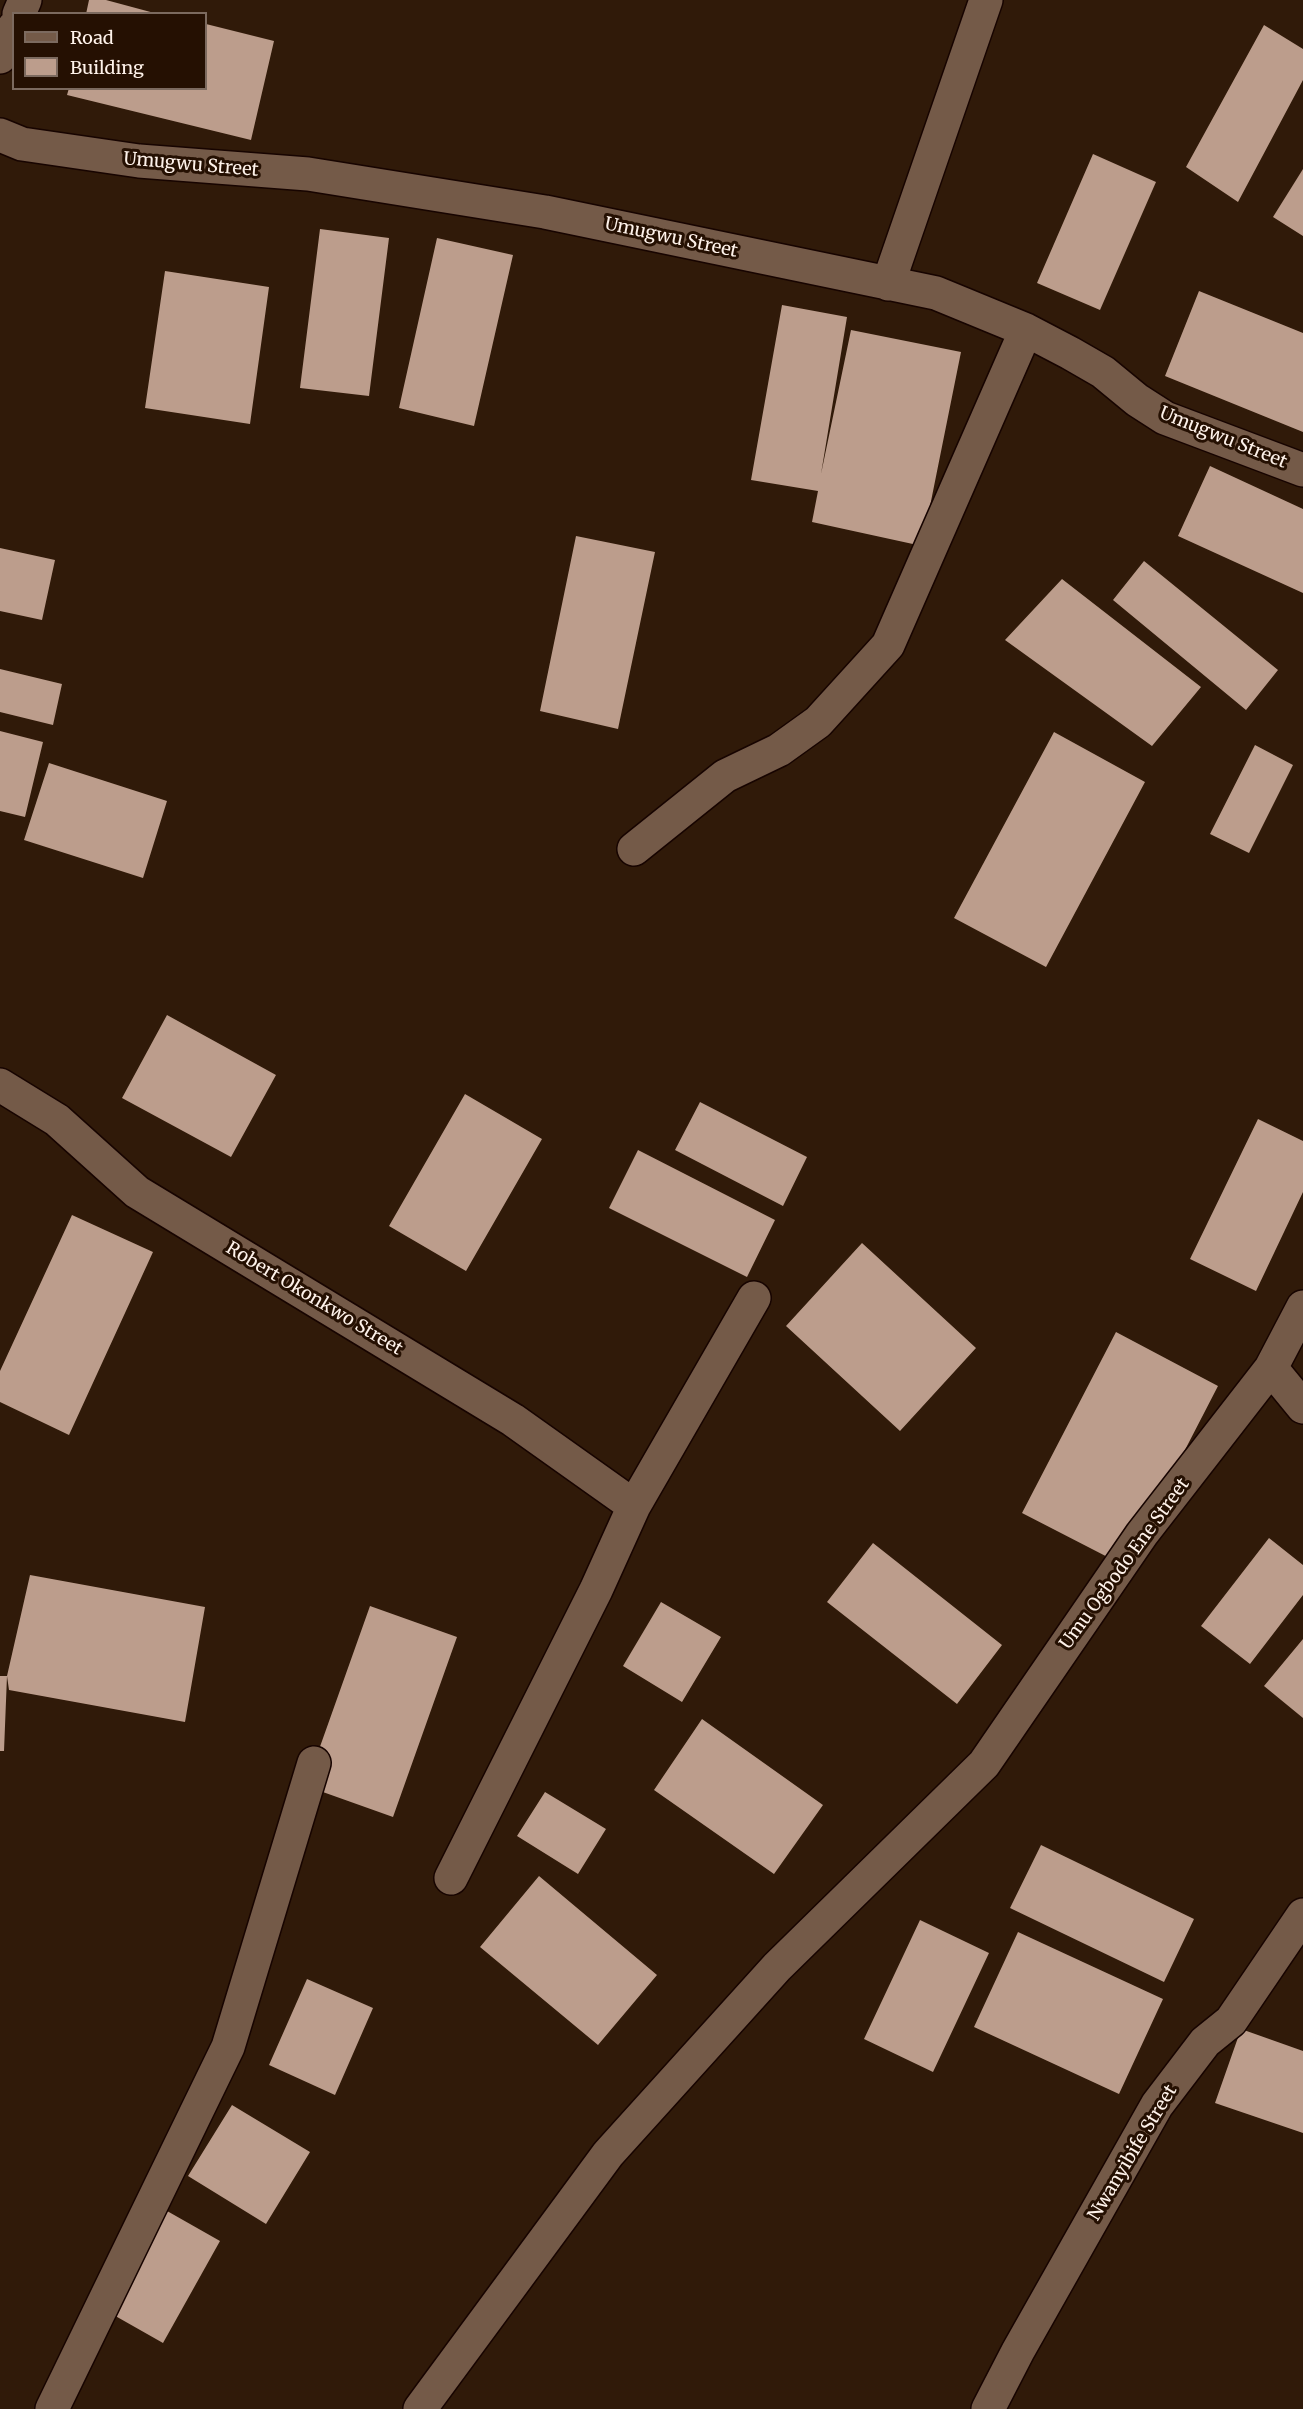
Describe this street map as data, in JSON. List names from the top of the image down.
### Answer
{
  "streets": {
    "street": [
      "Umugwu Street",
      "Robert Okonkwo Street",
      "Umu Ogbodo Ene Street",
      "Nwanyibife Street"
    ]
  },
  "legend": ["Road", "Building"]
}
